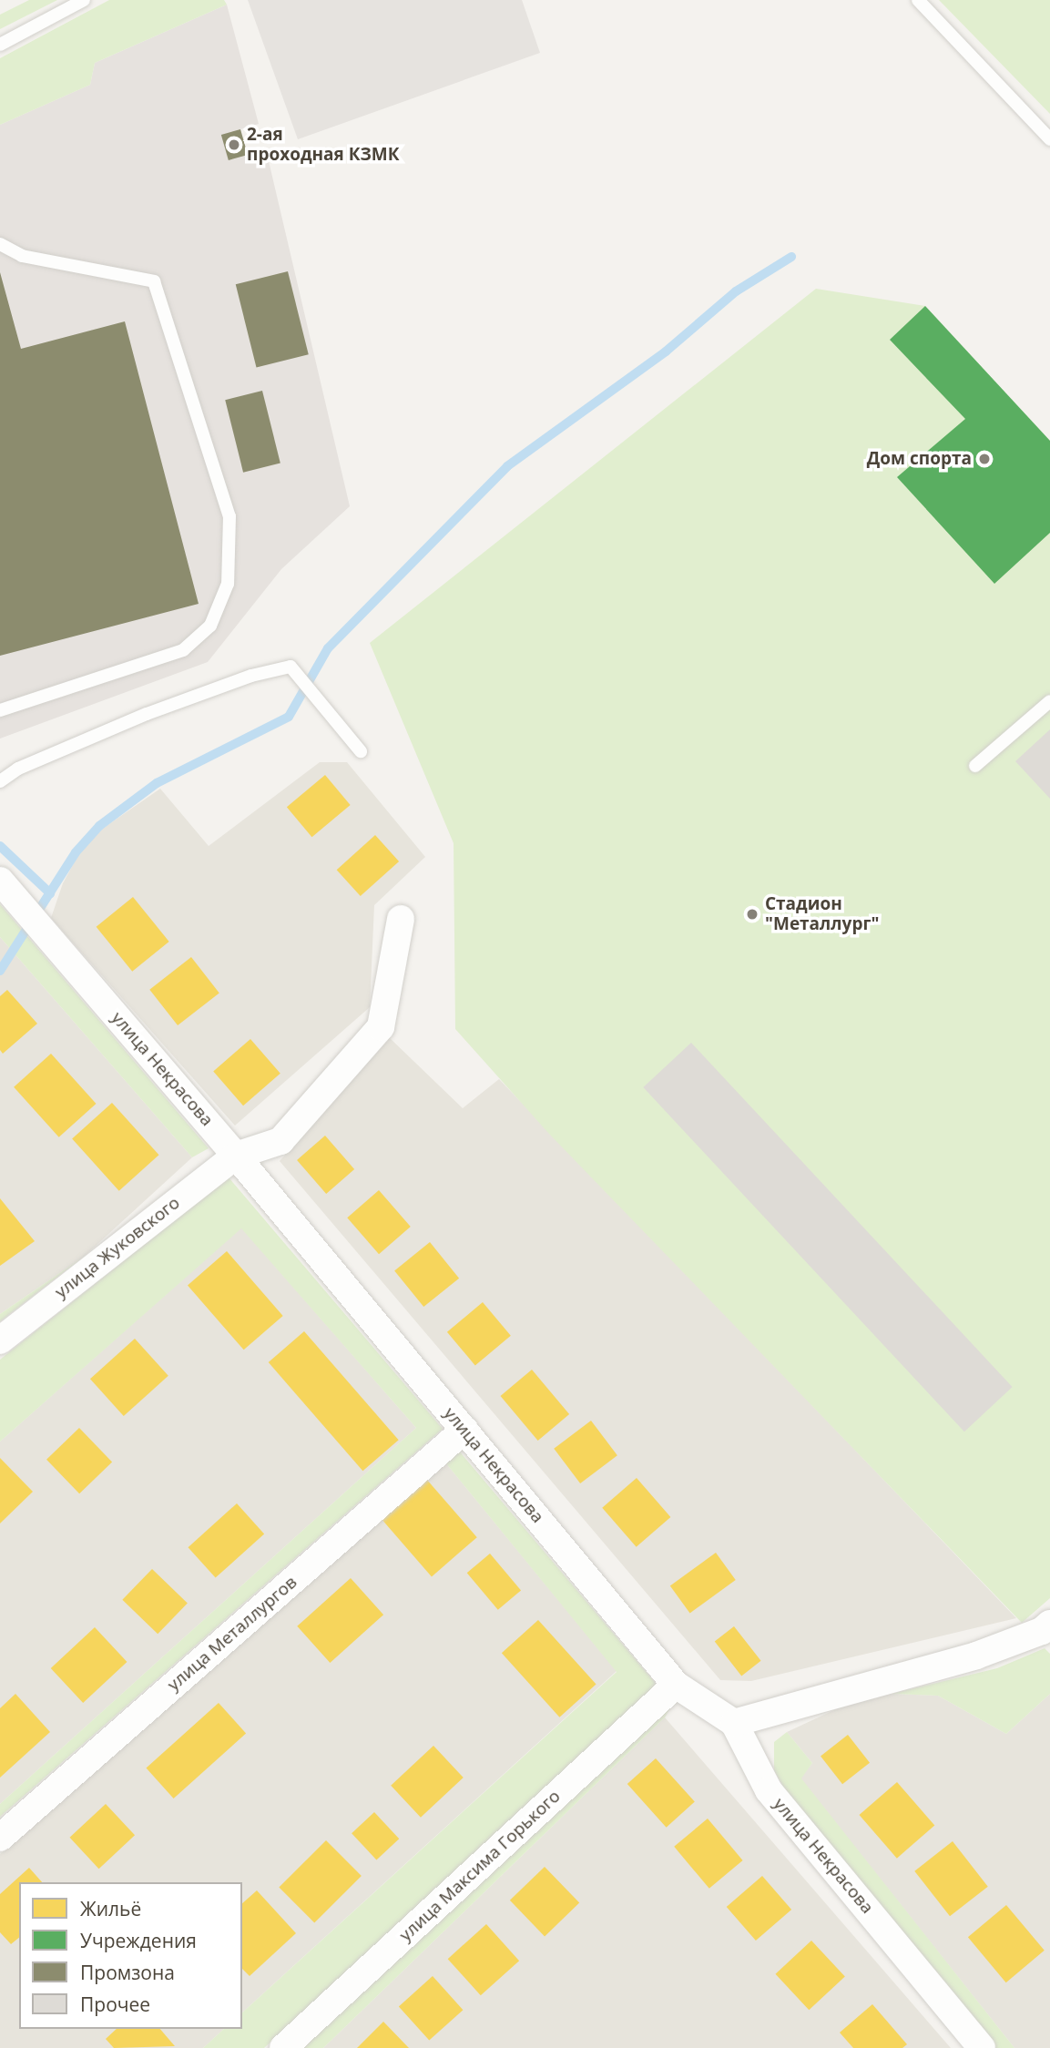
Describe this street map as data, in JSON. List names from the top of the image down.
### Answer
{
  "streets": {
    "street": [
      "улица Некрасова",
      "улица Жуковского",
      "улица Металлургов",
      "улица Максима Горького"
    ]
  },
  "crossings": [
    ["улица Некрасова", "улица Жуковского"],
    ["улица Некрасова", "улица Металлургов"],
    ["улица Некрасова", "улица Максима Горького"]
  ],
  "places": ["2-ая проходная КЗМК", "Дом спорта", "Стадион \"Металлург\""],
  "legend": [
    "Жильё",
    "Учреждения",
    "Промзона",
    "Прочее"
  ]
}
